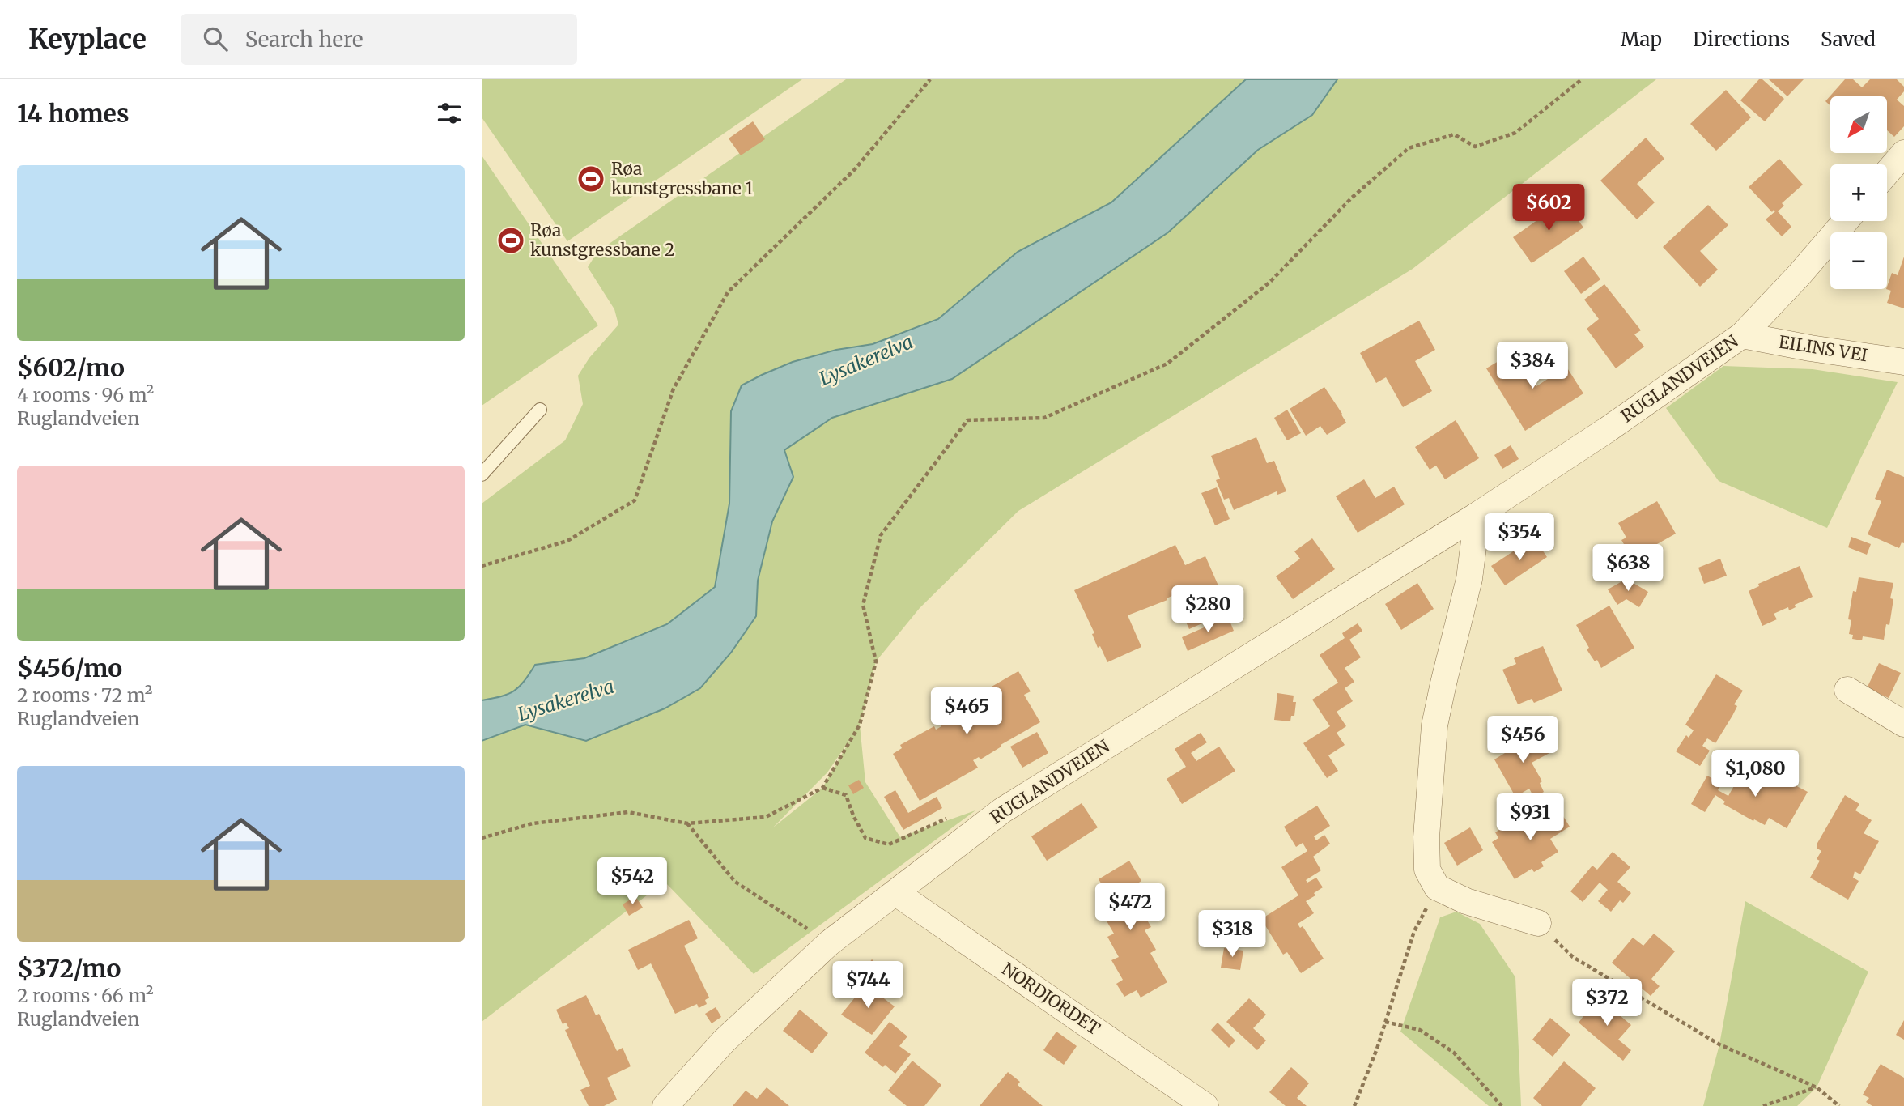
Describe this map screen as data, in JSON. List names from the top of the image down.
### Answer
{
  "streets": {
    "street": ["EILINS VEI", "RUGLANDVEIEN", "NORDJORDET"]
  },
  "crossings": [
    ["EILINS VEI", "RUGLANDVEIEN"],
    ["RUGLANDVEIEN", "NORDJORDET"]
  ],
  "water": ["Lysakerelva"],
  "places": {
    "sports": ["Røa kunstgressbane 1", "Røa kunstgressbane 2"]
  },
  "north": "bottom left",
  "page": {
    "header": "Keyplace",
    "search": "Search here",
    "nav": ["Map", "Directions", "Saved"],
    "heading": "14 homes",
    "map_buttons": ["+", "−"],
    "list": [
      {
        "name": "$602/mo",
        "note": "4 rooms · 96 m² · Ruglandveien"
      },
      {
        "name": "$456/mo",
        "note": "2 rooms · 72 m² · Ruglandveien"
      },
      {
        "name": "$372/mo",
        "note": "2 rooms · 66 m² · Ruglandveien"
      }
    ],
    "price": [
      "$602",
      "$384",
      "$354",
      "$638",
      "$280",
      "$465",
      "$456",
      "$1,080",
      "$931",
      "$542",
      "$472",
      "$318",
      "$744",
      "$372"
    ]
  }
}
